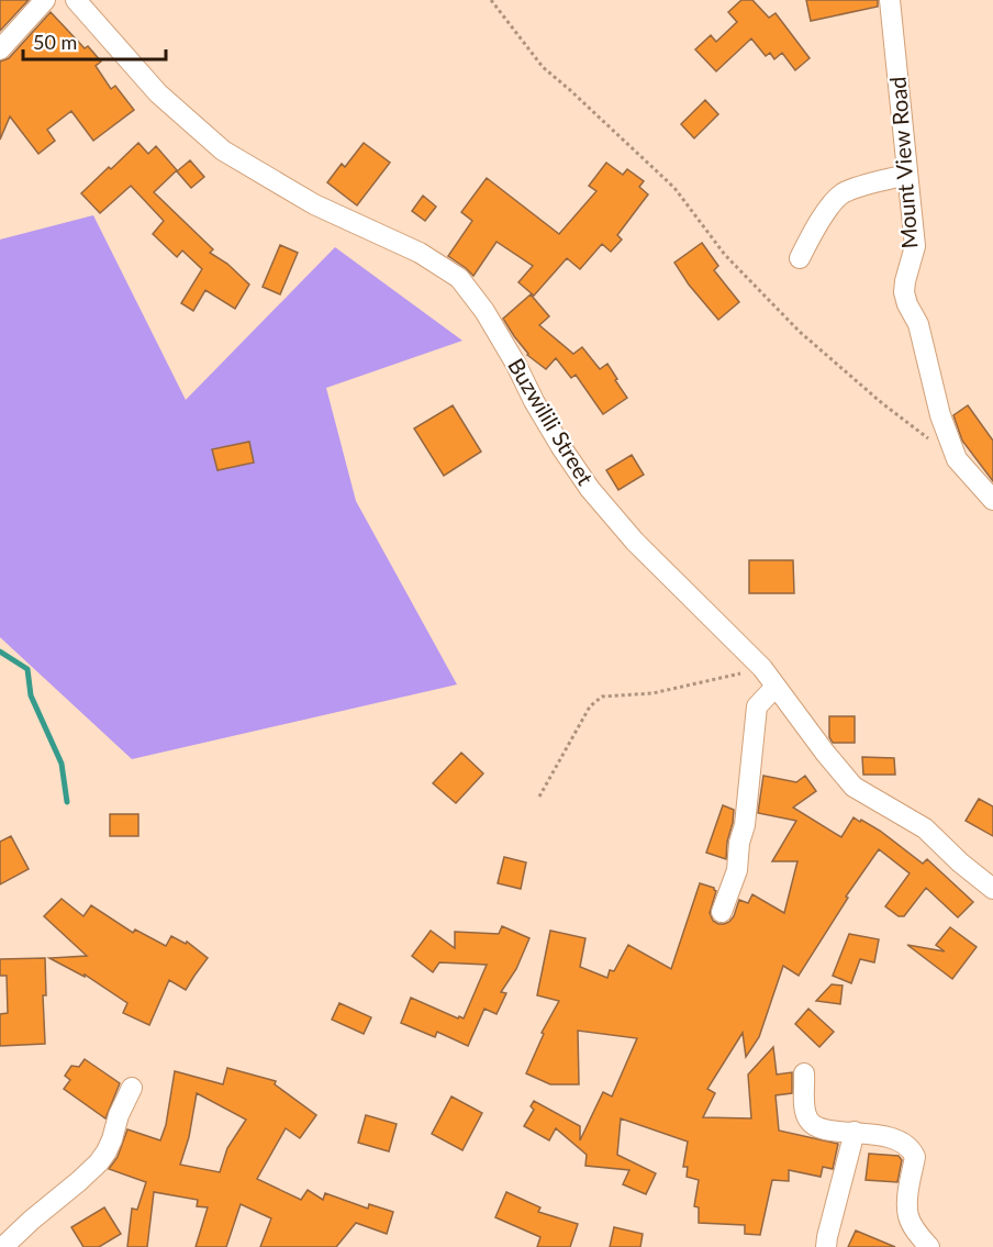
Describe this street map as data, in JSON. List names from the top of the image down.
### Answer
{
  "streets": {
    "street": ["Mount View Road", "Buzwilili Street"]
  },
  "scale_bar": "50 m"
}
